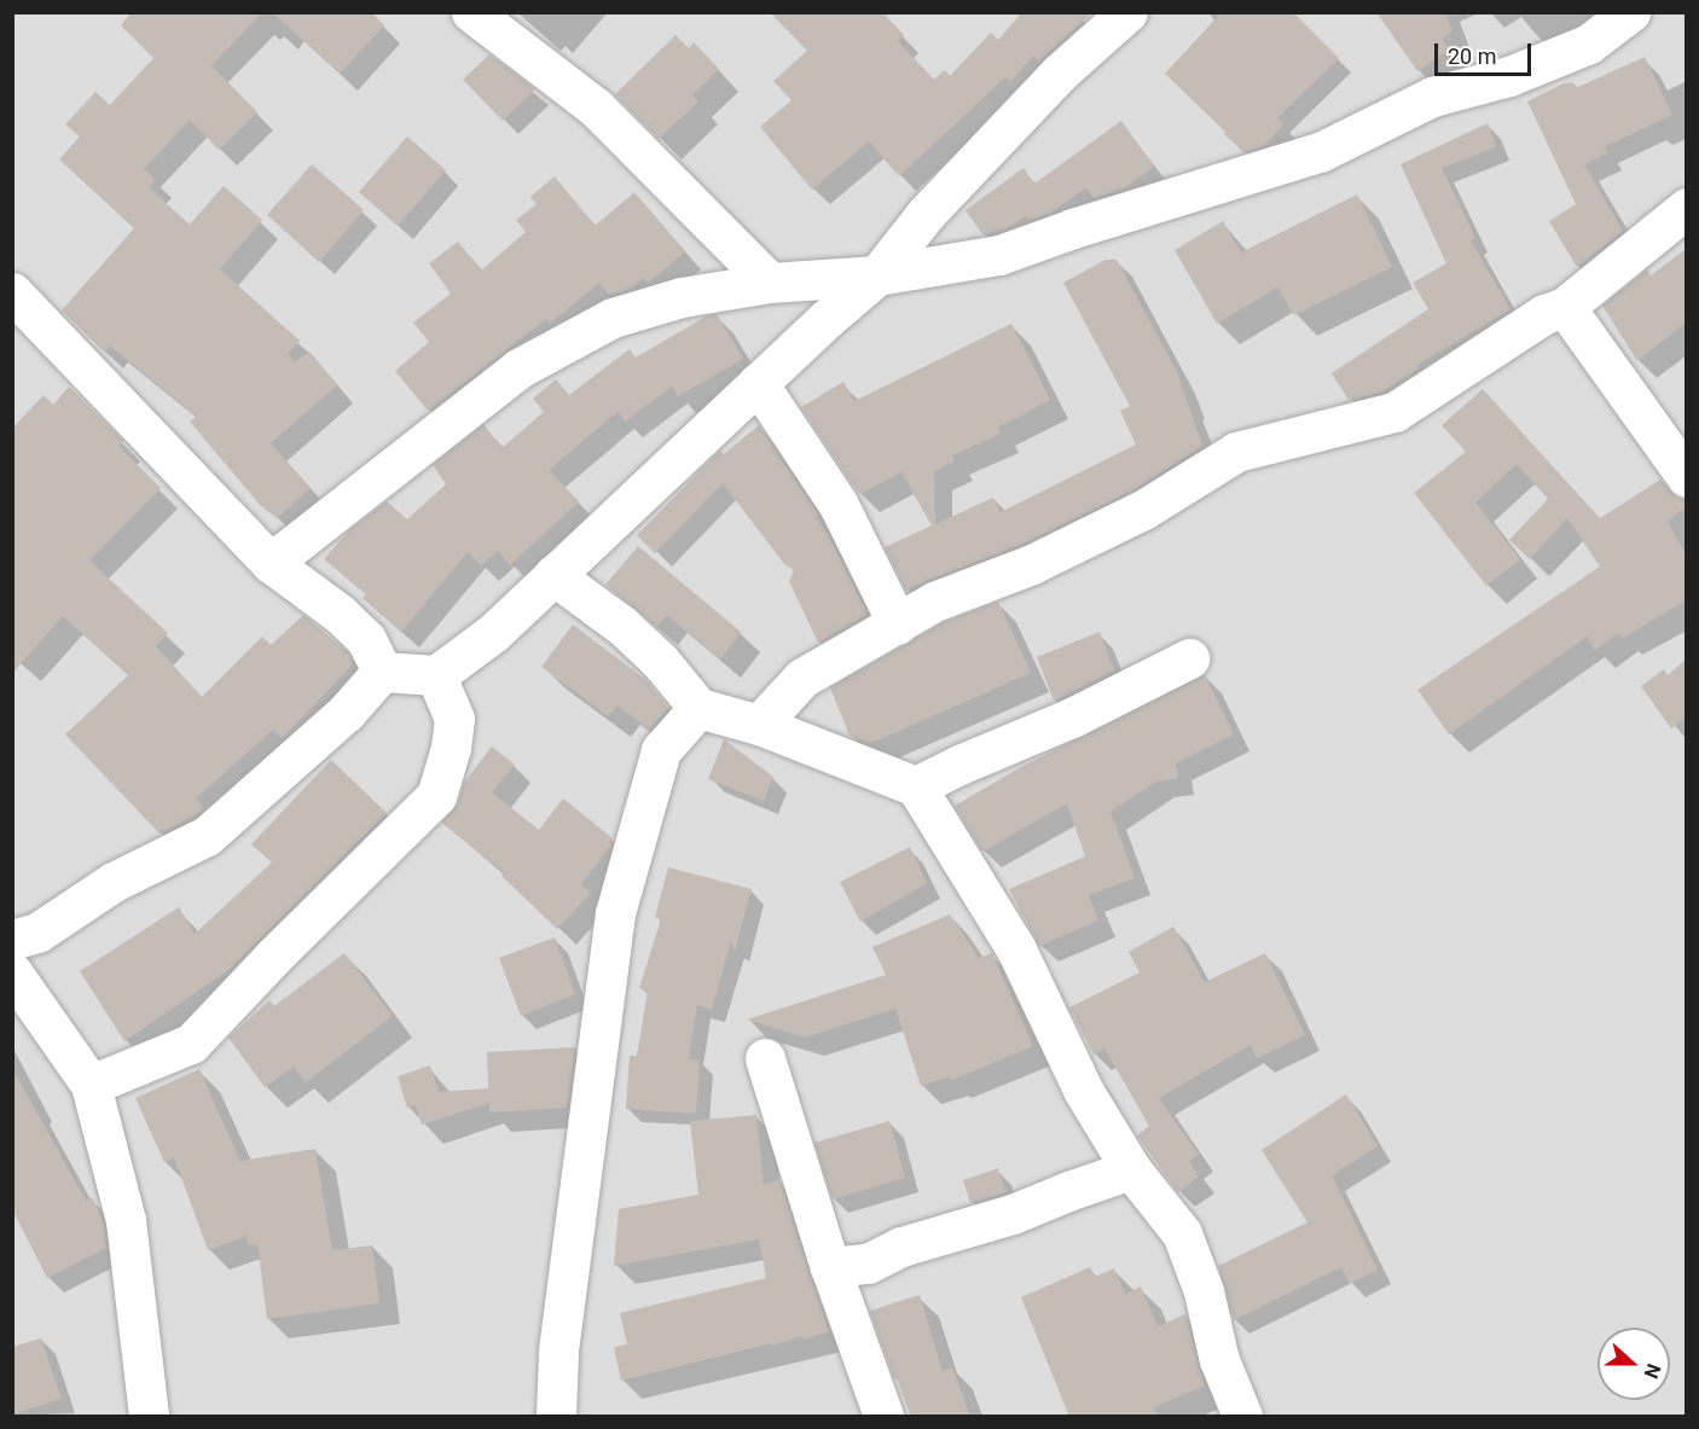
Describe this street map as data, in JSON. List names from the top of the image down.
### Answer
{
  "scale_bar": "20 m",
  "north": "right"
}
